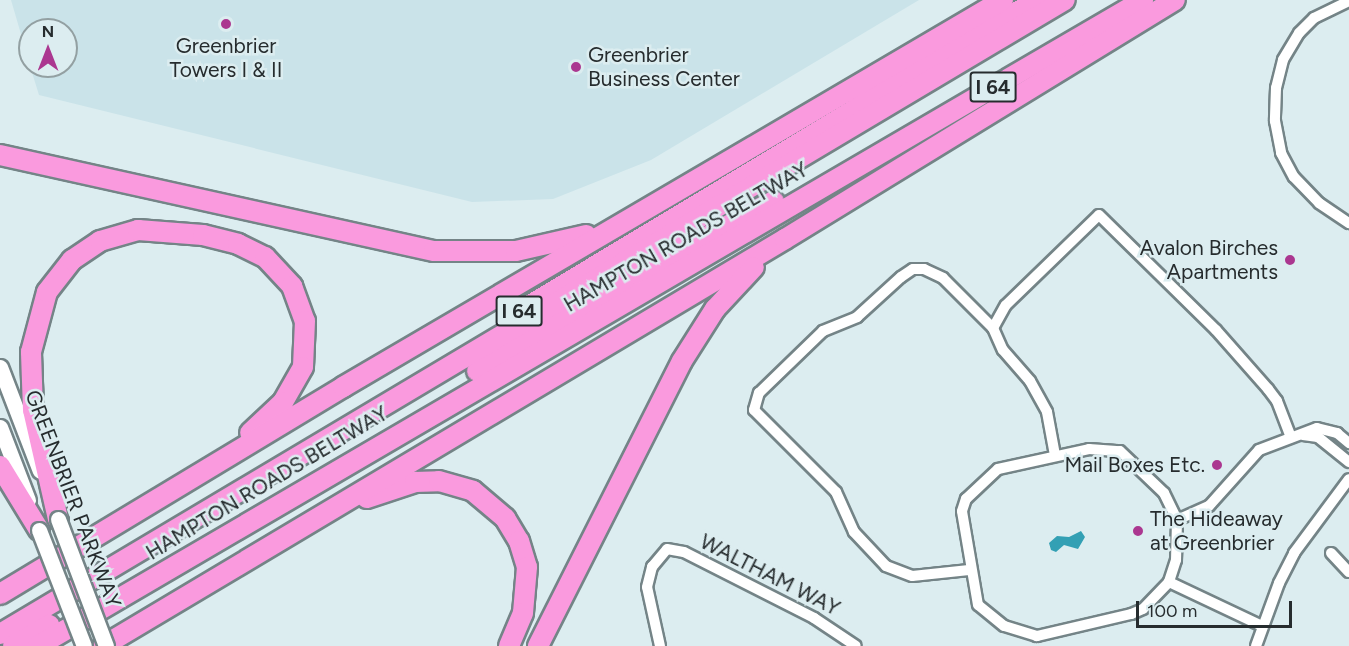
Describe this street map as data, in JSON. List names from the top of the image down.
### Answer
{
  "streets": {
    "highway": ["I 64", "HAMPTON ROADS BELTWAY"],
    "main road": ["GREENBRIER PARKWAY"],
    "street": ["WALTHAM WAY"]
  },
  "places": [
    "Greenbrier Towers I & II",
    "Greenbrier Business Center",
    "Avalon Birches Apartments",
    "Mail Boxes Etc.",
    "The Hideaway at Greenbrier"
  ],
  "scale_bar": "100 m",
  "north": "top"
}
